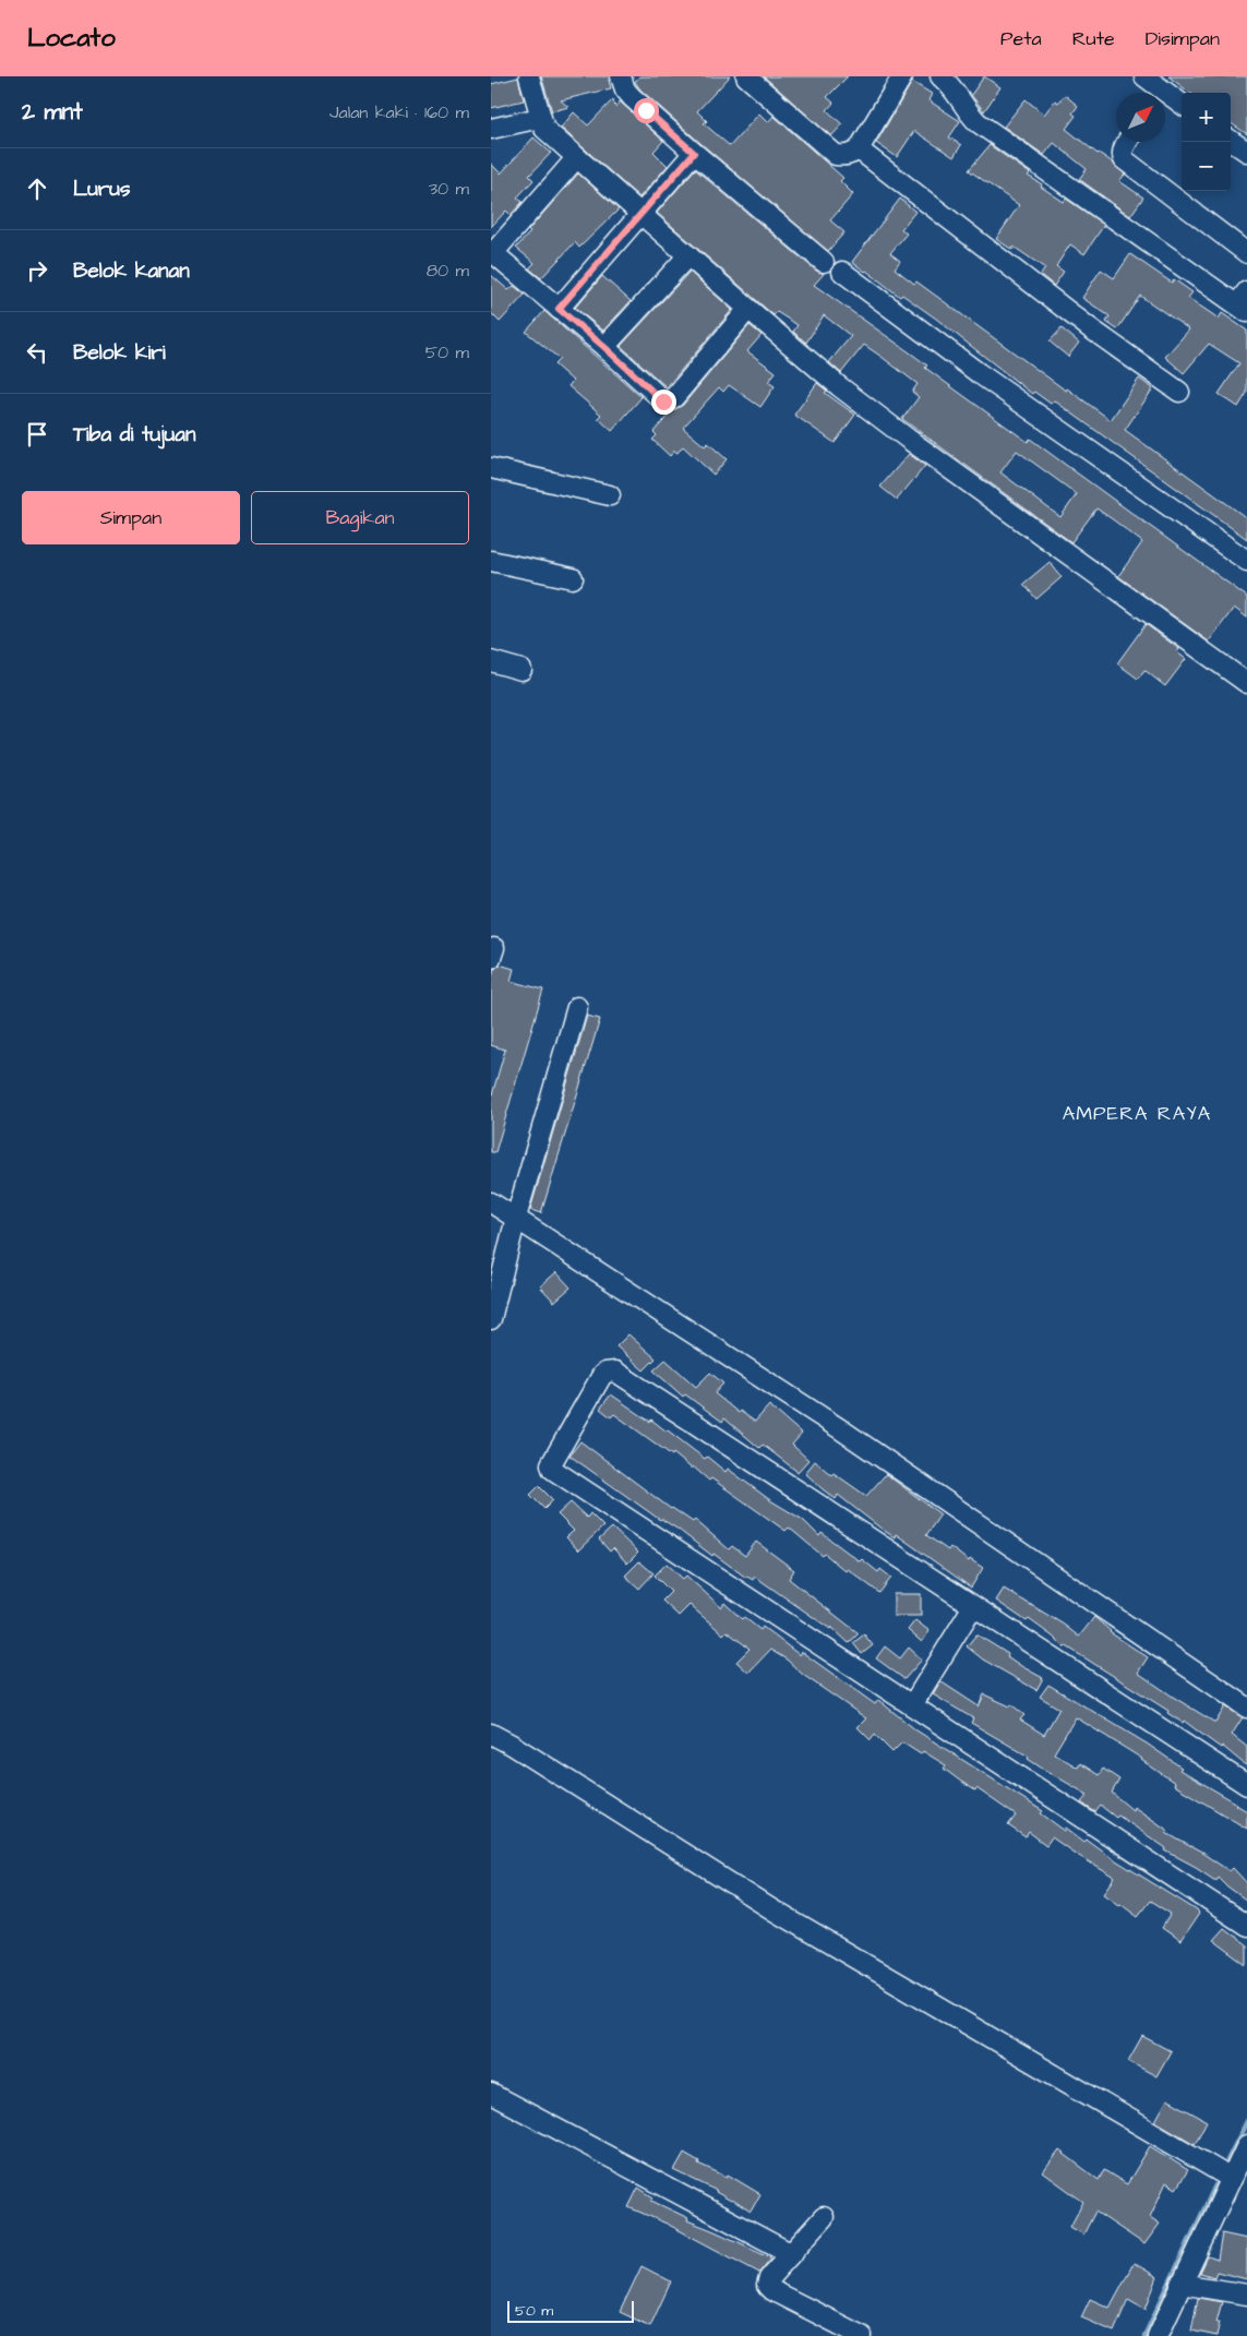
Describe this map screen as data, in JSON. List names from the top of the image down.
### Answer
{
  "districts": ["AMPERA RAYA"],
  "scale_bar": "50 m",
  "north": "top right",
  "page": {
    "header": "Locato",
    "nav": ["Peta", "Rute", "Disimpan"],
    "heading": ["2 mnt", "Jalan kaki · 160 m"],
    "map_buttons": ["+", "−"],
    "list": [
      ["Lurus", "30 m"],
      ["Belok kanan", "80 m"],
      ["Belok kiri", "50 m"],
      "Tiba di tujuan"
    ],
    "buttons": ["Simpan", "Bagikan"],
    "scale": "50 m"
  }
}
